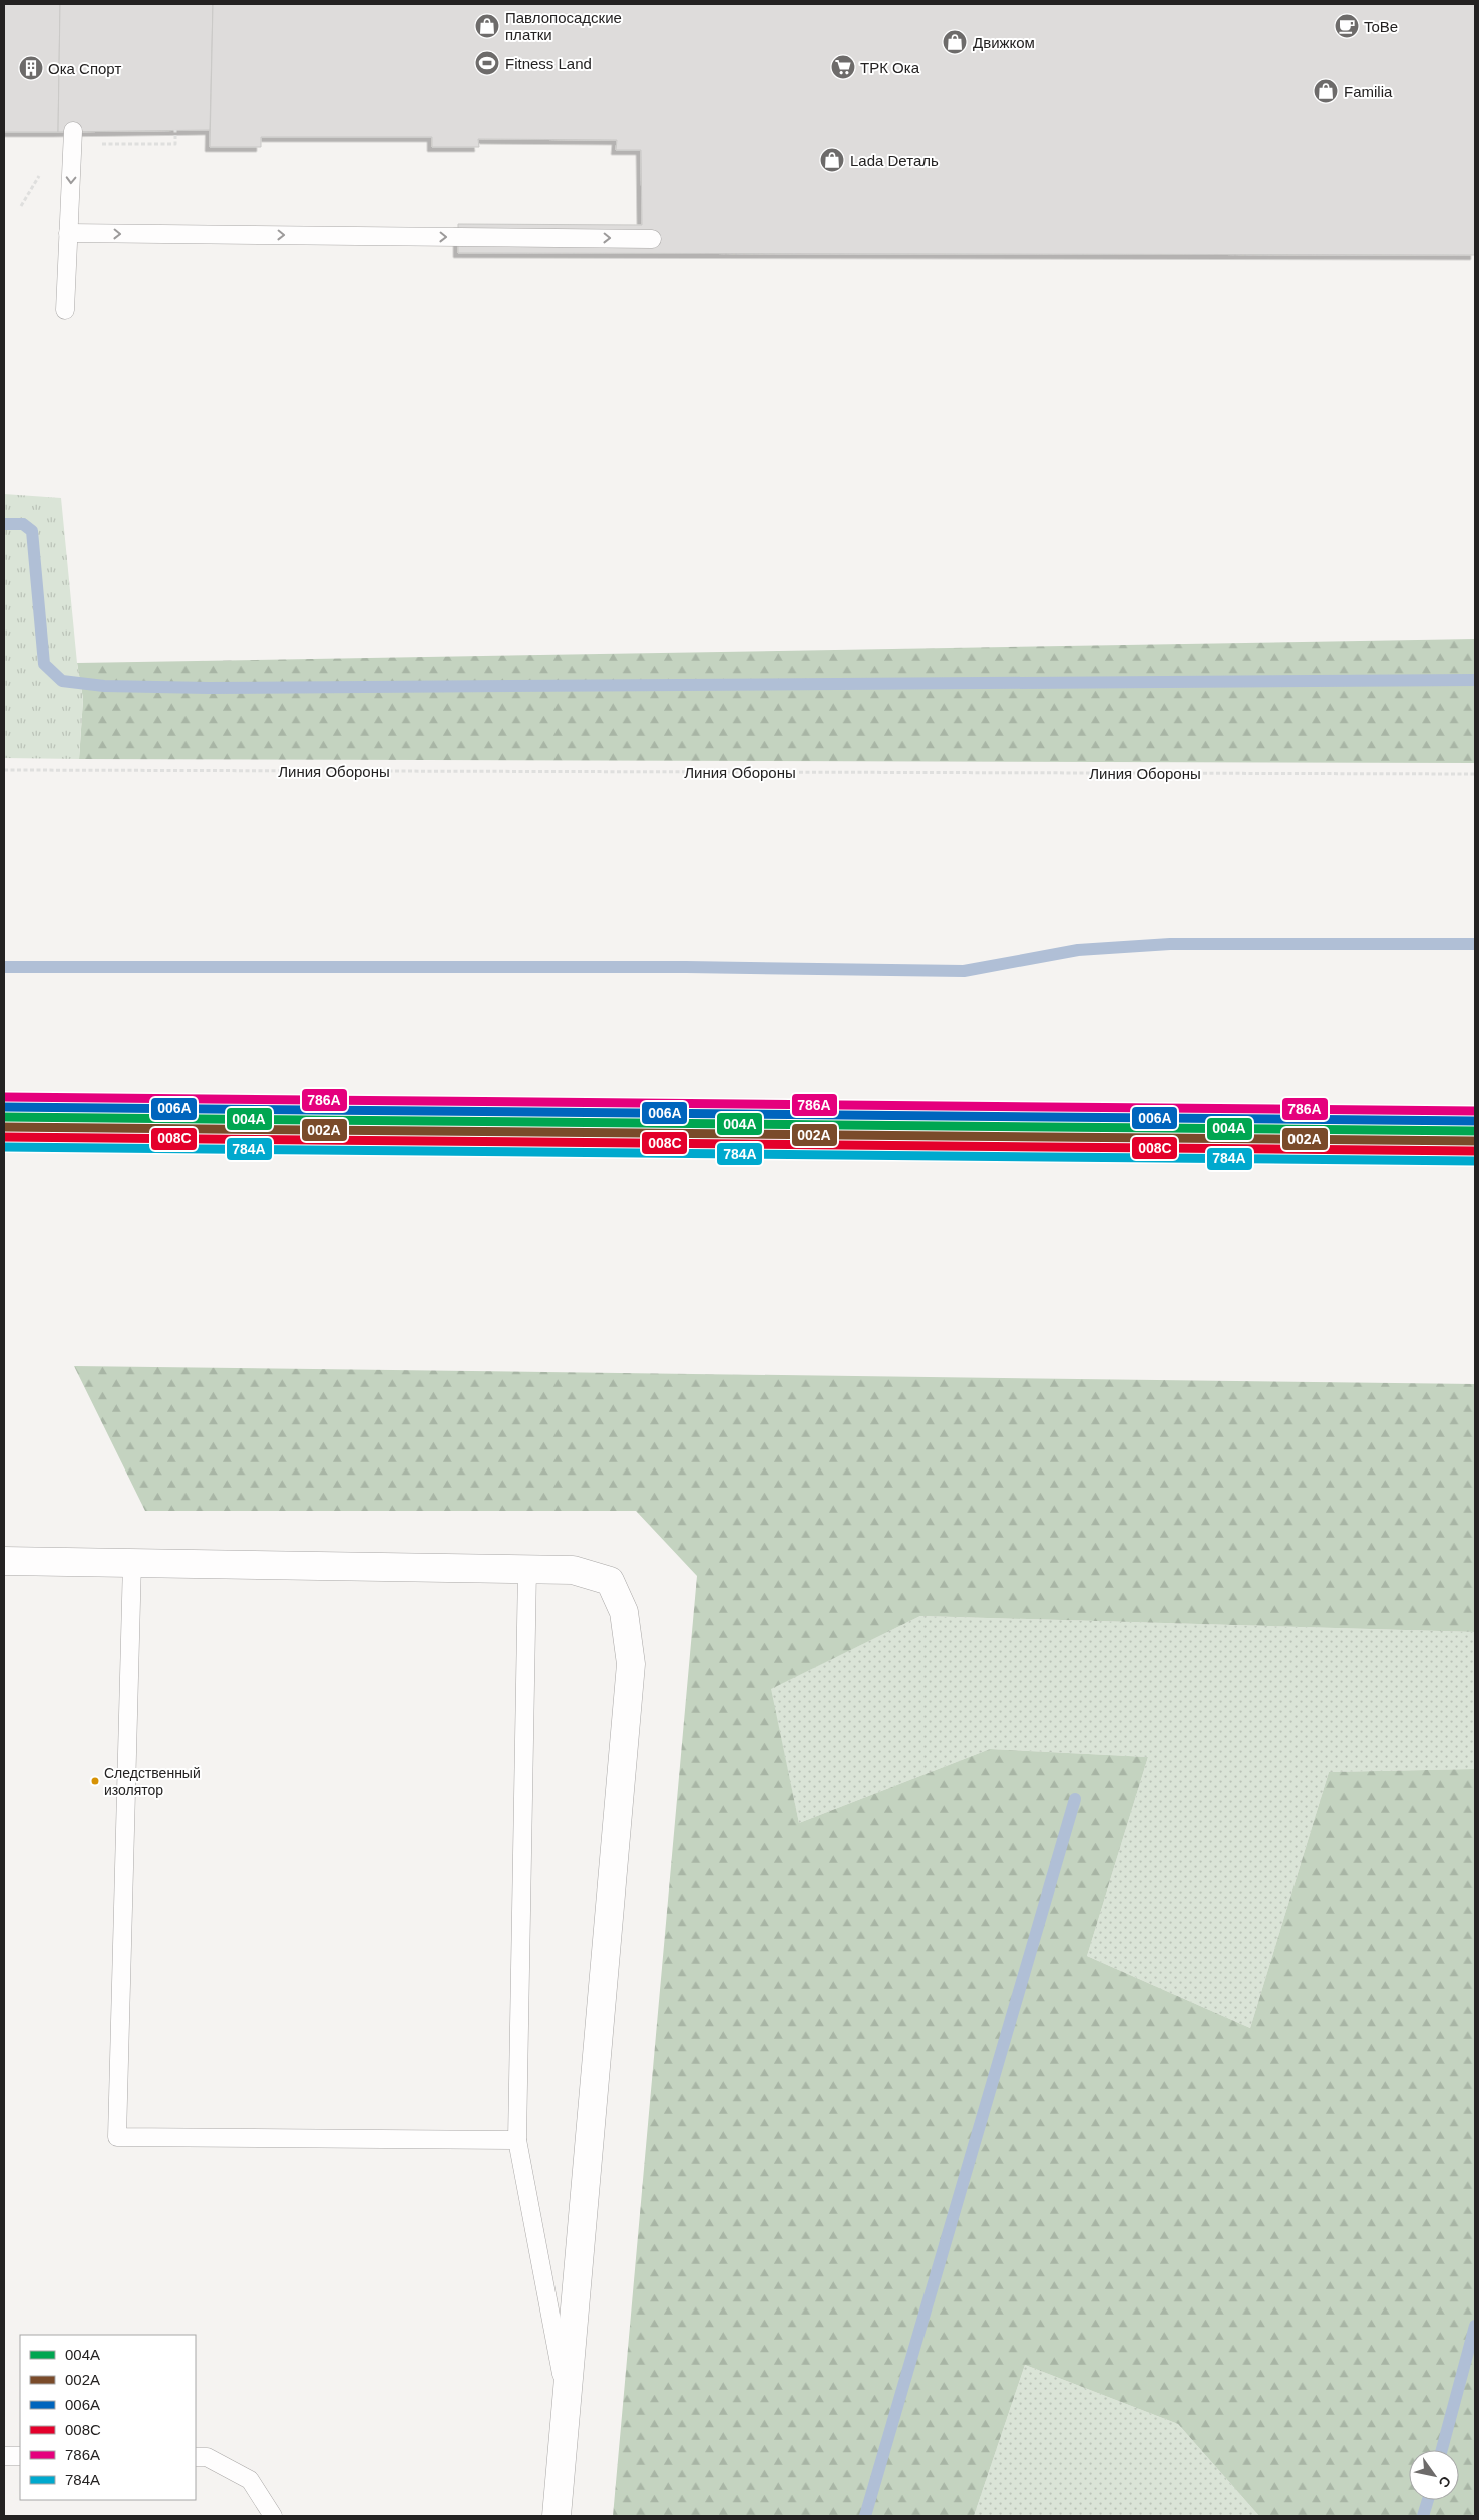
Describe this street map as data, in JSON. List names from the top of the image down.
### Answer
{
  "streets": {
    "path": ["Линия Обороны"]
  },
  "places": {
    "shop": [
      "Павлопосадские платки",
      "Движком",
      "Familia",
      "Lada Dеталь"
    ],
    "cafe": ["ToBe"],
    "sports": ["Fitness Land"],
    "supermarket": ["ТРК Ока"],
    "building": ["Ока Спорт"],
    "other": ["Следственный изолятор"]
  },
  "lines": [
    "transit line 786А",
    "transit line 006А",
    "transit line 004А",
    "transit line 002А",
    "transit line 008С",
    "transit line 784А"
  ],
  "legend": [
    "004А",
    "002А",
    "006А",
    "008С",
    "786А",
    "784А"
  ],
  "north": "bottom right"
}
